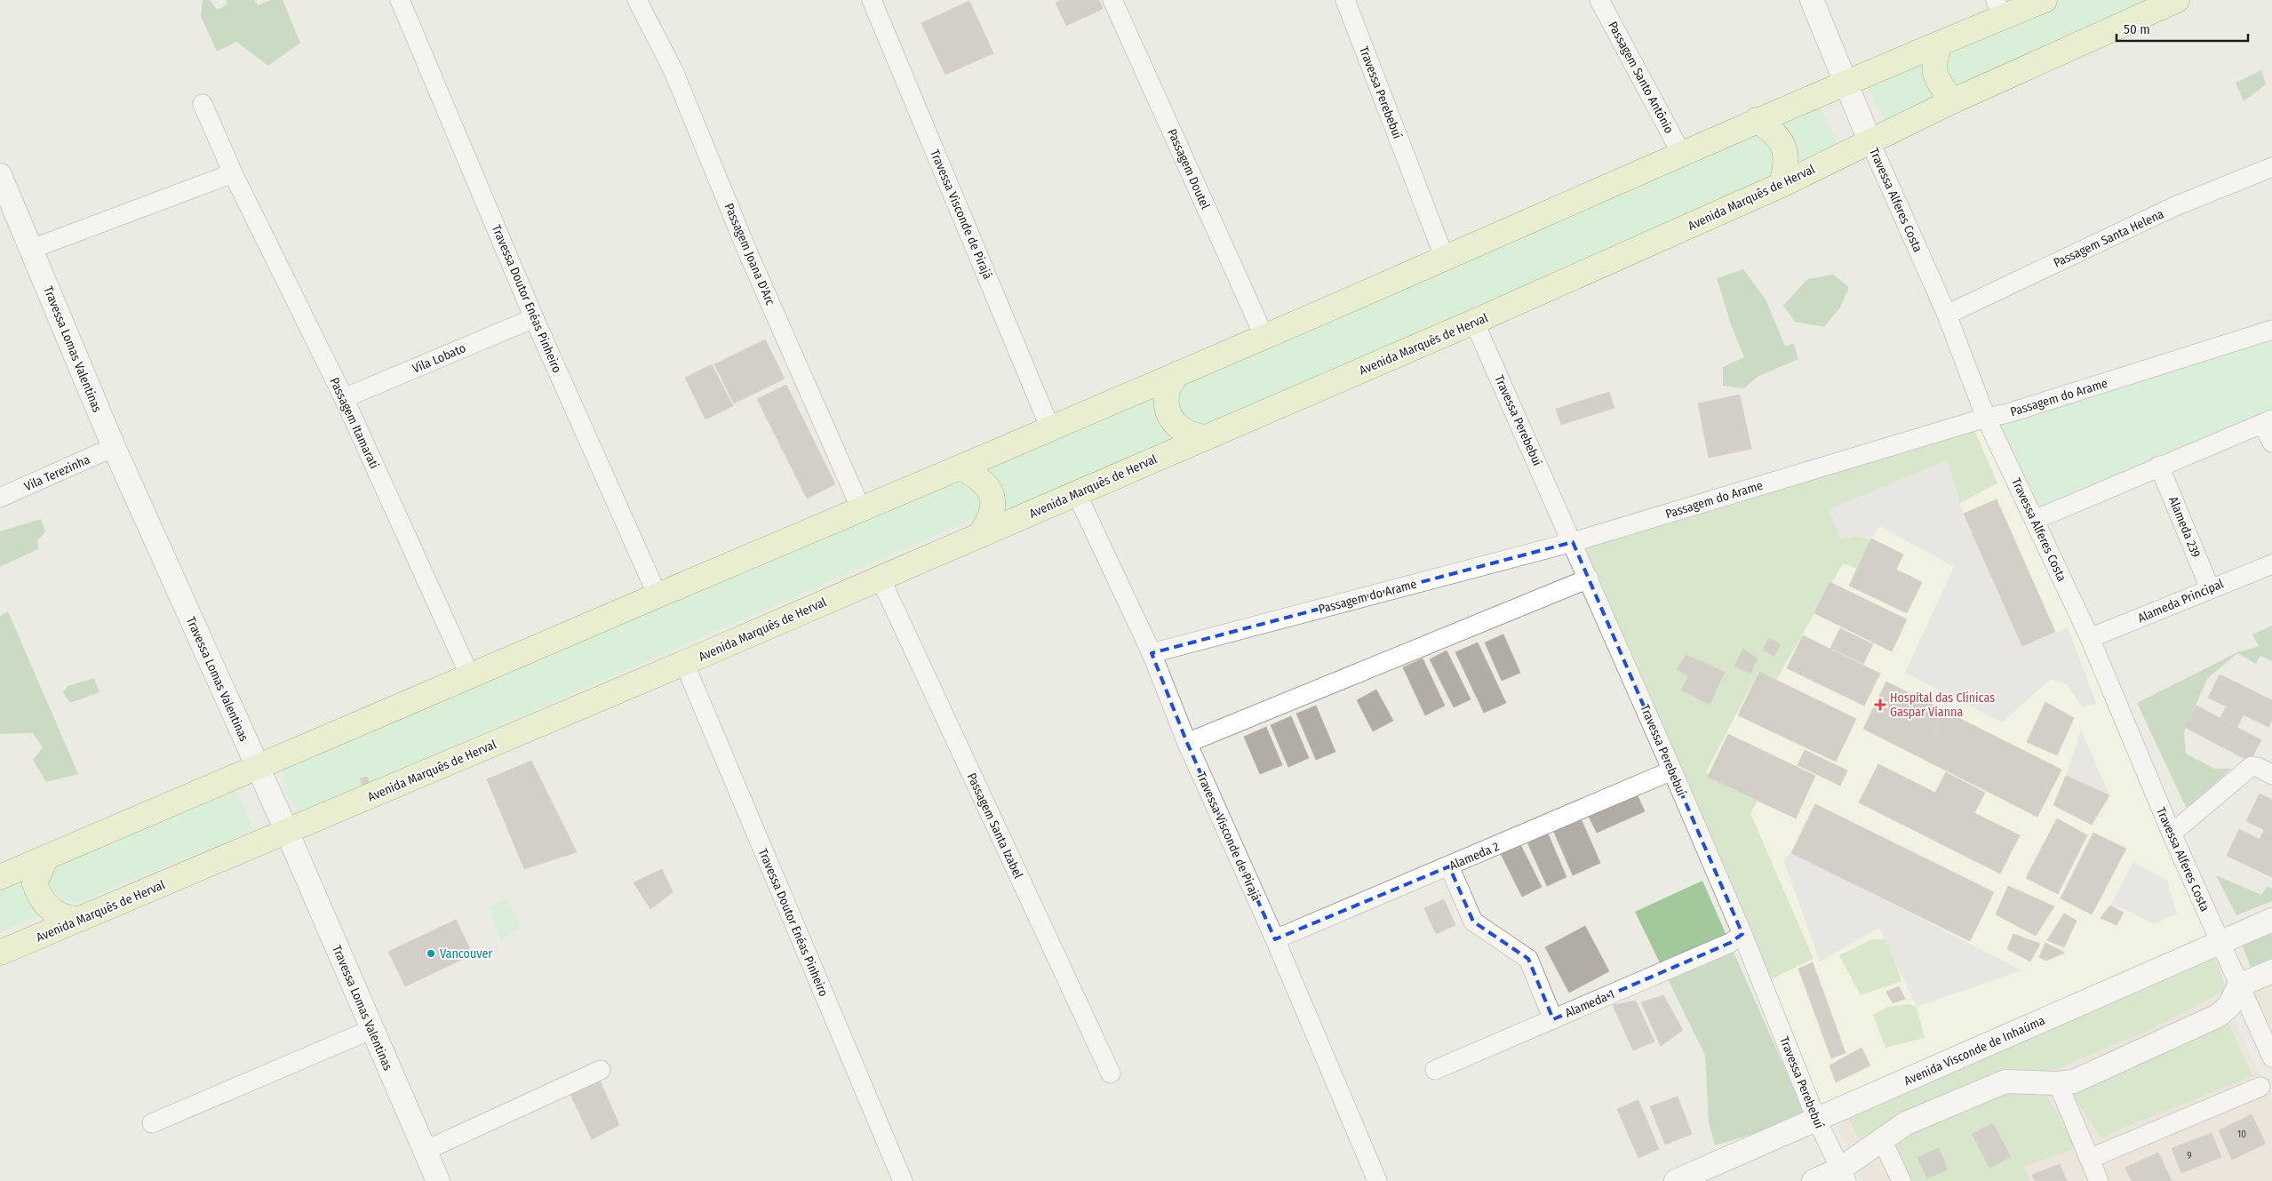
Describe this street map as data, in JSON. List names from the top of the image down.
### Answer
{
  "streets": {
    "main road": ["Avenida Marquês de Herval"],
    "street": [
      "Passagem Santo Antônio",
      "Travessa Perebebuí",
      "Passagem Doutel",
      "Travessa Alferes Costa",
      "Travessa Visconde de Pirajá",
      "Passagem Santa Helena",
      "Passagem Joana D'Arc",
      "Travessa Doutor Enéas Pinheiro",
      "Travessa Lomas Valentinas",
      "Vila Lobato",
      "Passagem do Arame",
      "Passagem Itamarati",
      "Vila Terezinha",
      "Alameda 239",
      "Alameda Principal",
      "Passagem Santa Izabel",
      "Alameda 2",
      "Alameda 1",
      "Avenida Visconde de Inhaúma"
    ]
  },
  "crossings": [
    ["Travessa Perebebuí", "Avenida Marquês de Herval"],
    ["Travessa Perebebuí", "Passagem do Arame"],
    ["Travessa Perebebuí", "Alameda 2"],
    ["Travessa Perebebuí", "Alameda 1"],
    ["Travessa Perebebuí", "Avenida Visconde de Inhaúma"],
    ["Avenida Marquês de Herval", "Travessa Alferes Costa"],
    ["Avenida Marquês de Herval", "Travessa Visconde de Pirajá"],
    ["Avenida Marquês de Herval", "Travessa Doutor Enéas Pinheiro"],
    ["Avenida Marquês de Herval", "Travessa Lomas Valentinas"],
    ["Avenida Marquês de Herval", "Passagem Santa Izabel"],
    ["Travessa Alferes Costa", "Passagem Santa Helena"],
    ["Travessa Alferes Costa", "Passagem do Arame"],
    ["Travessa Alferes Costa", "Alameda Principal"],
    ["Travessa Alferes Costa", "Avenida Visconde de Inhaúma"],
    ["Travessa Visconde de Pirajá", "Passagem do Arame"],
    ["Travessa Visconde de Pirajá", "Alameda 2"],
    ["Travessa Doutor Enéas Pinheiro", "Vila Lobato"],
    ["Travessa Lomas Valentinas", "Vila Terezinha"],
    ["Vila Lobato", "Passagem Itamarati"],
    ["Alameda 239", "Alameda Principal"]
  ],
  "places": {
    "health": ["Hospital das Clínicas Gaspar Vianna"],
    "other": ["Vancouver"]
  },
  "house_numbers": ["10", "9"],
  "scale_bar": "50 m"
}
